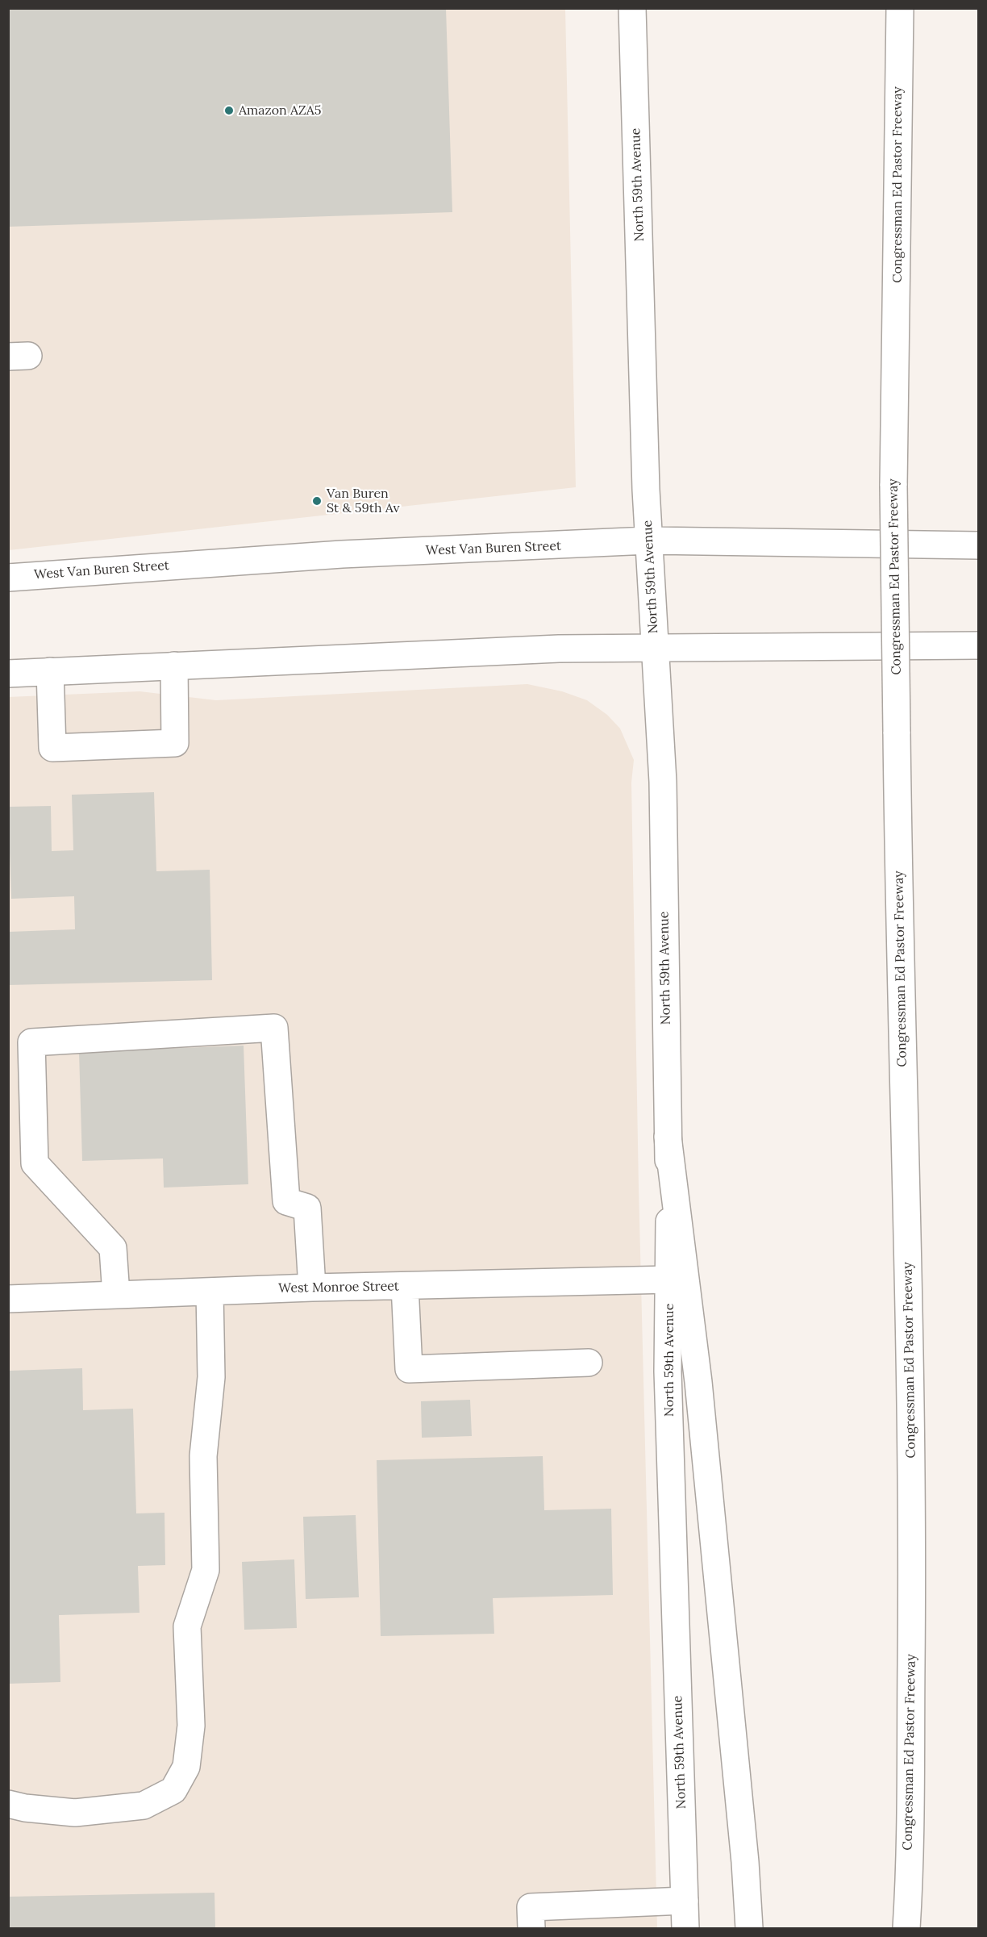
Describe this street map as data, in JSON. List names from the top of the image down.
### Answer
{
  "streets": {
    "main road": [
      "North 59th Avenue",
      "Congressman Ed Pastor Freeway",
      "West Van Buren Street",
      "West Monroe Street"
    ]
  },
  "crossings": [
    ["North 59th Avenue", "West Van Buren Street"],
    ["North 59th Avenue", "West Monroe Street"]
  ],
  "places": ["Amazon AZA5", "Van Buren St & 59th Av"]
}
